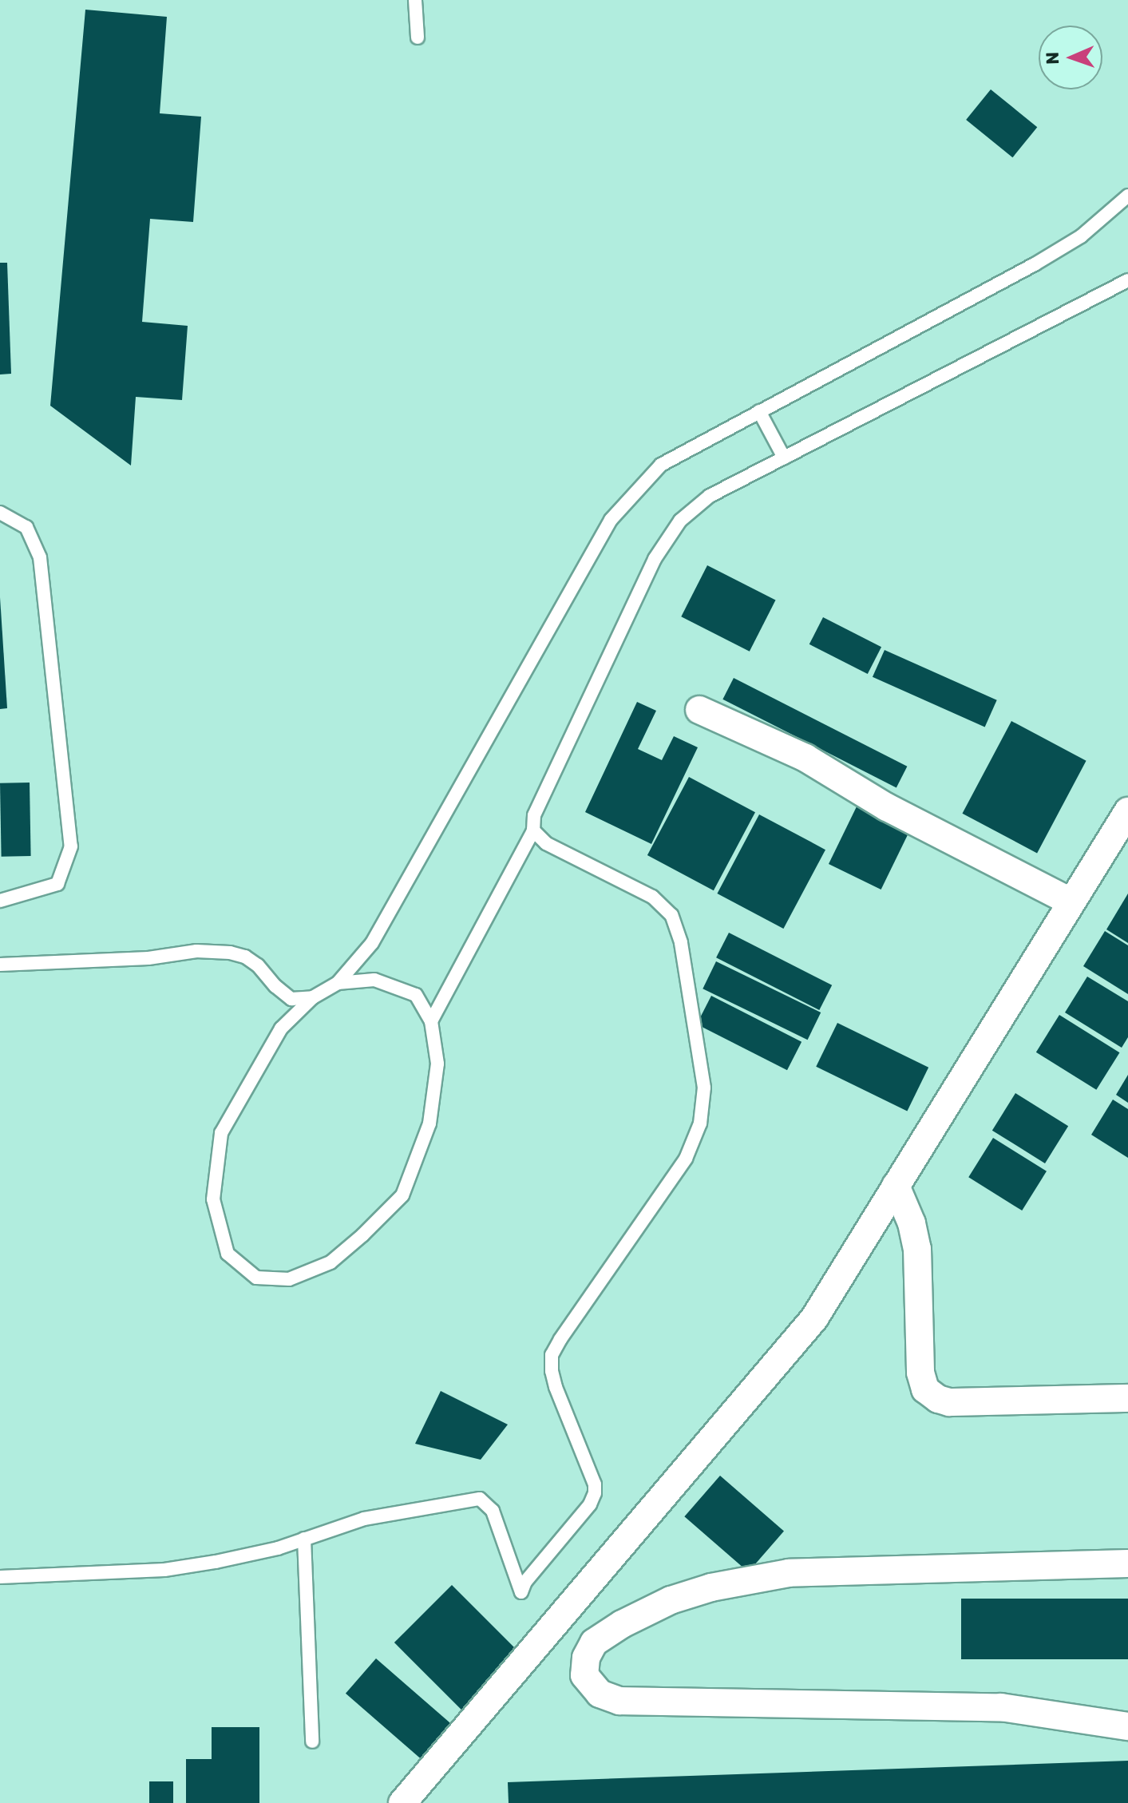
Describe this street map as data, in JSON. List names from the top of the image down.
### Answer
{
  "north": "left"
}
